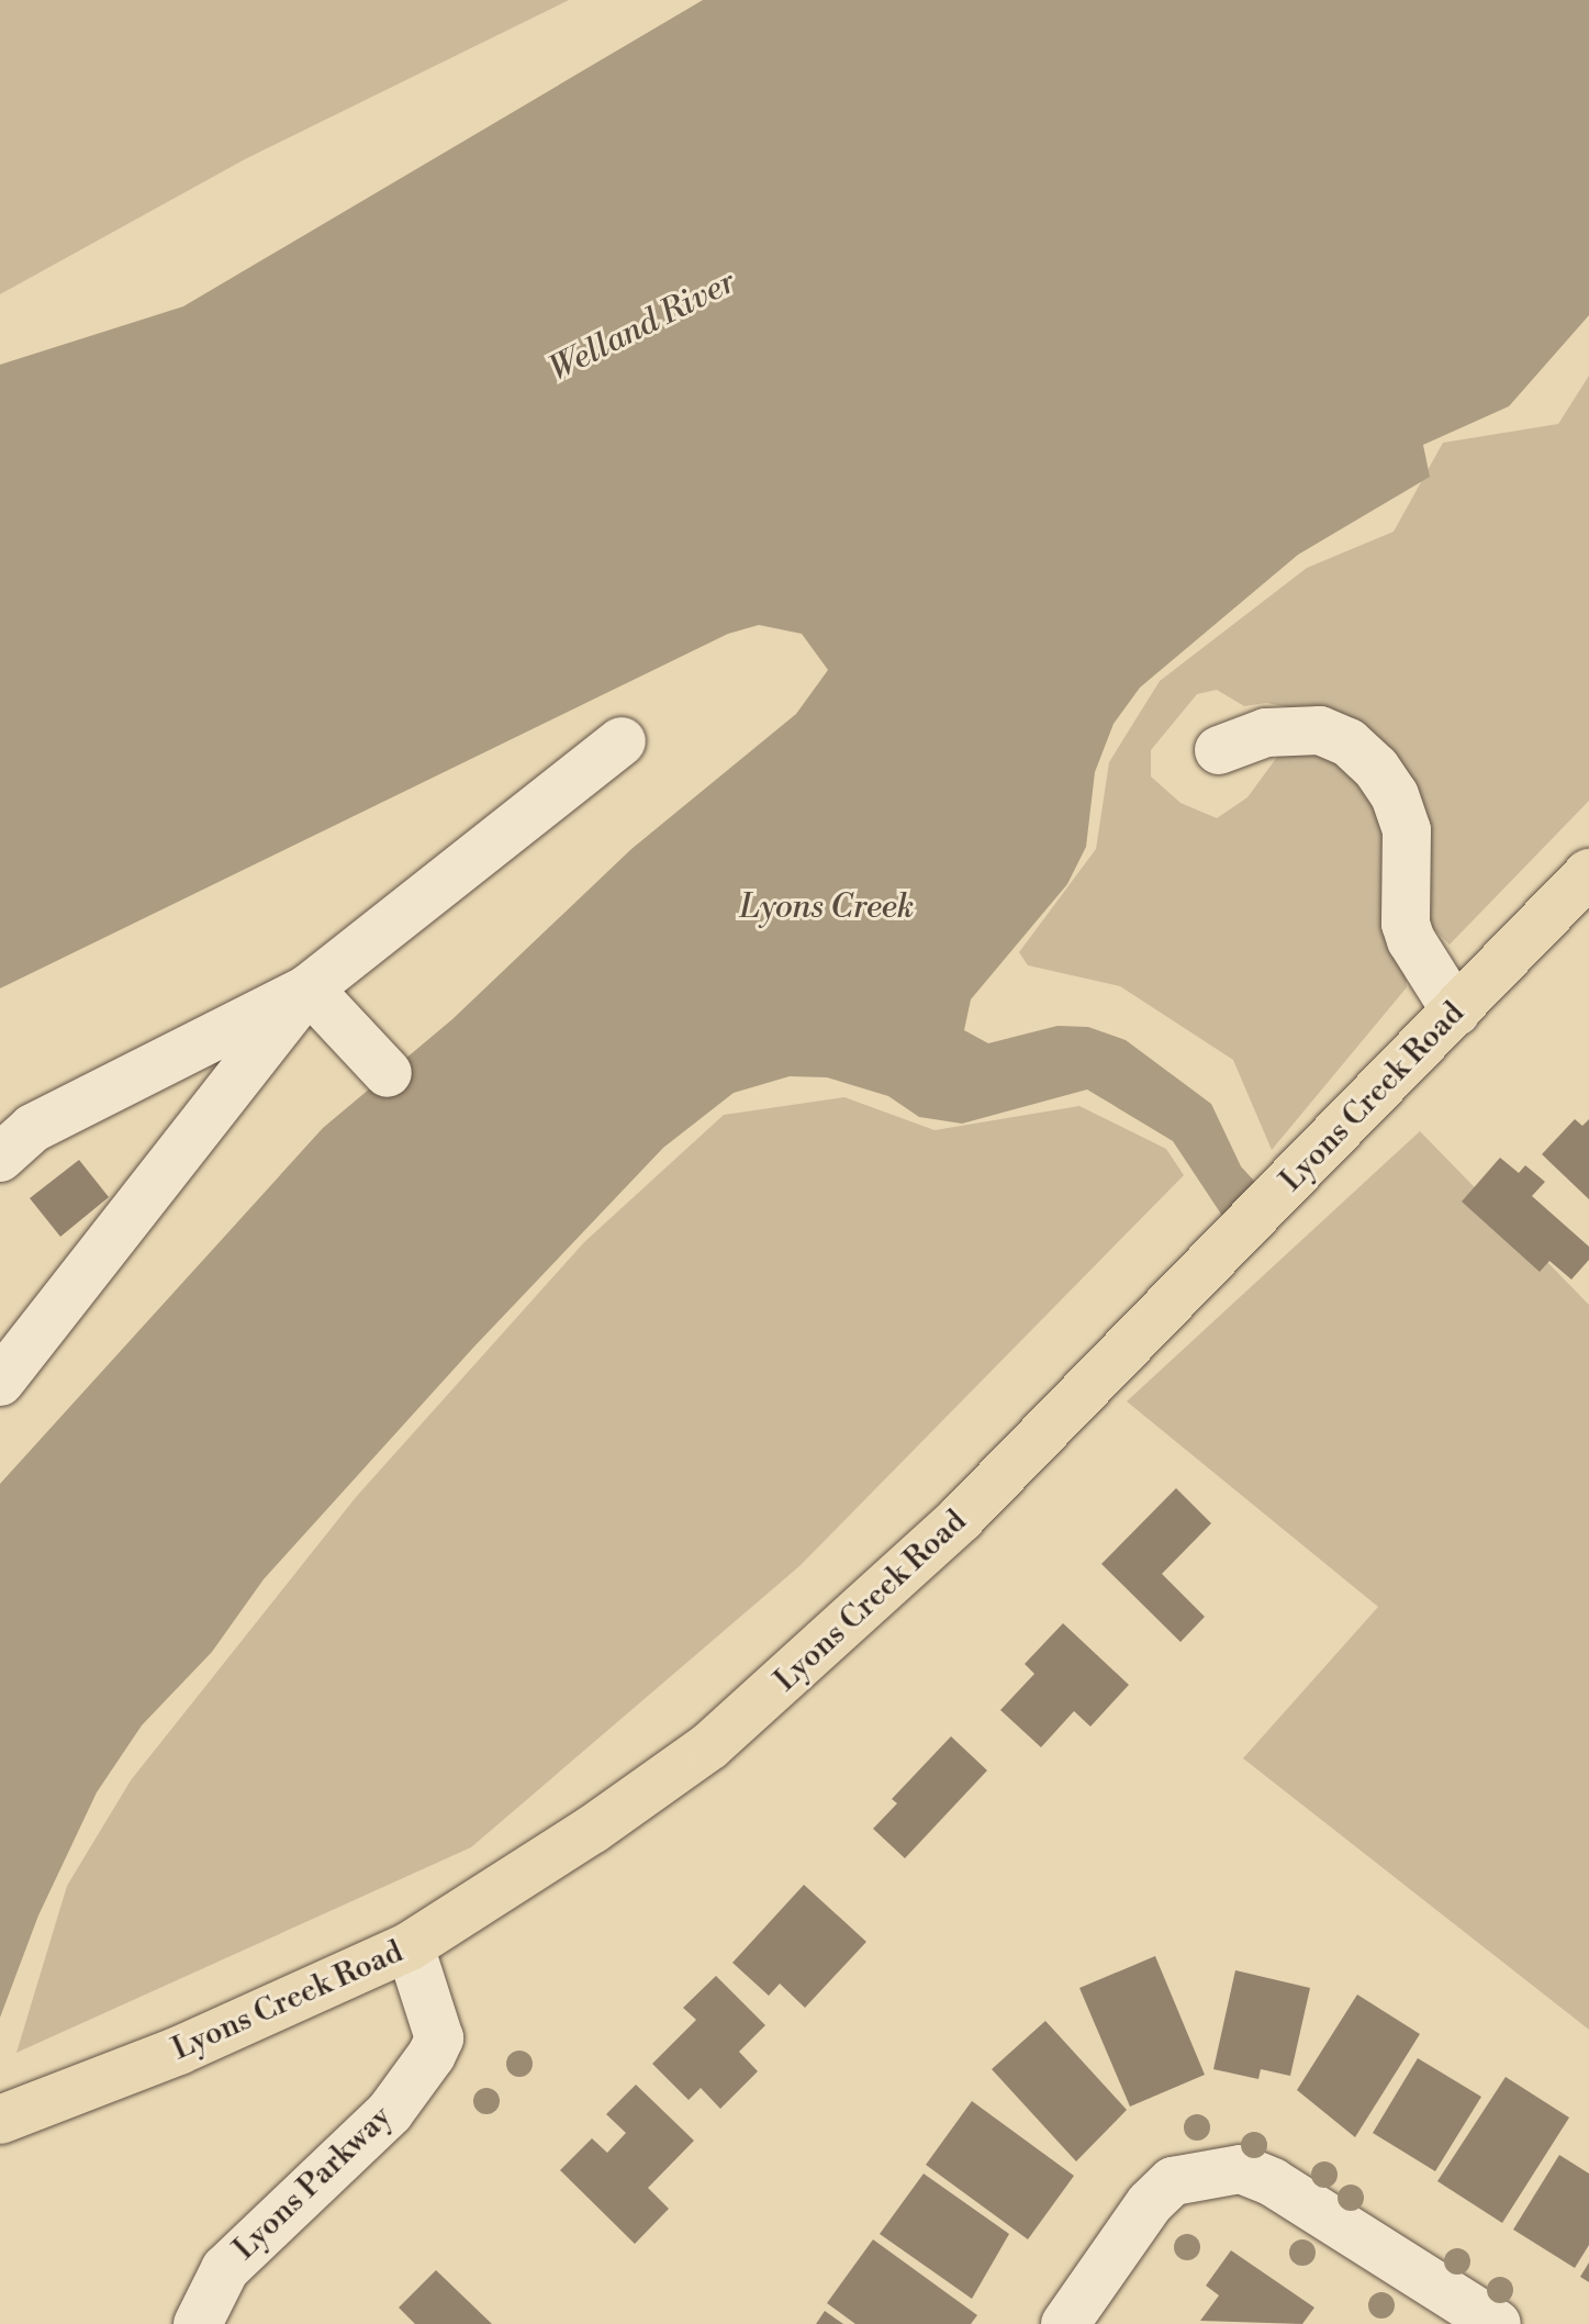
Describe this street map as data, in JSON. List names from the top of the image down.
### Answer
{
  "streets": {
    "main road": ["Lyons Creek Road"],
    "street": ["Lyons Parkway"]
  },
  "crossings": [
    ["Lyons Creek Road", "Lyons Parkway"]
  ],
  "water": ["Welland River", "Lyons Creek"]
}
